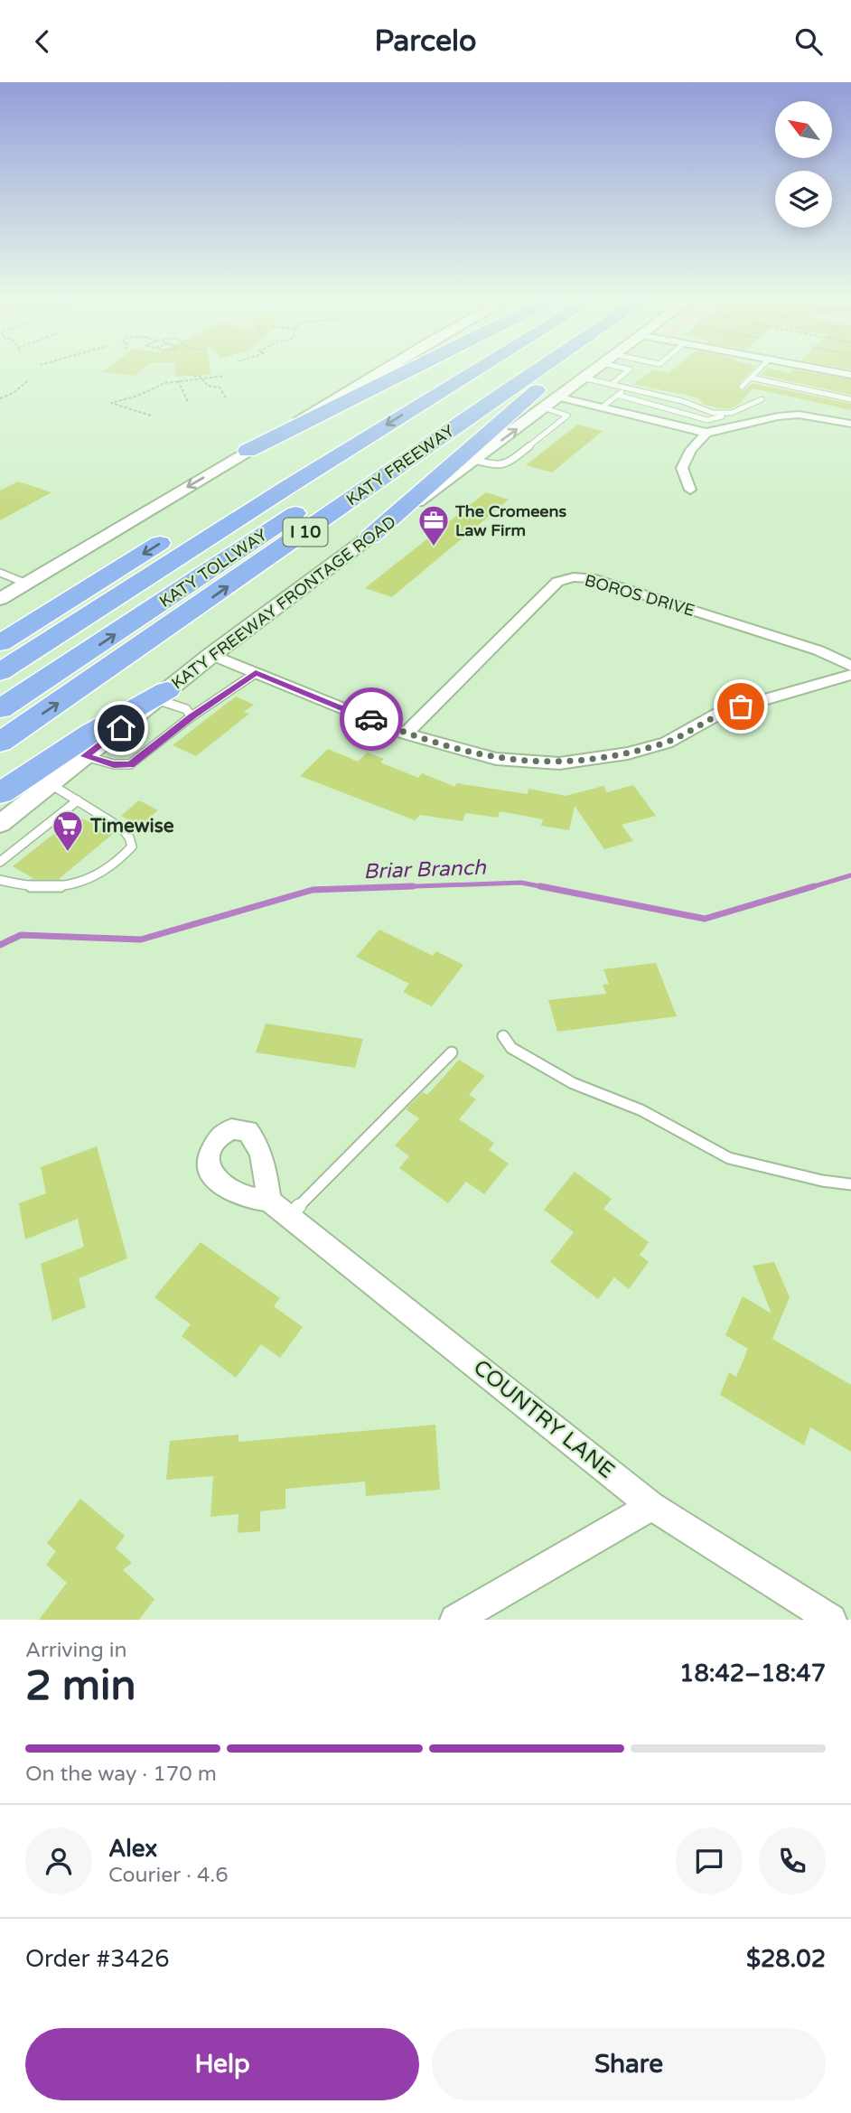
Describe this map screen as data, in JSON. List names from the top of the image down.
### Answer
{
  "streets": {
    "highway": ["KATY FREEWAY", "I 10", "KATY TOLLWAY"],
    "main road": ["KATY FREEWAY FRONTAGE ROAD"],
    "street": ["BOROS DRIVE", "COUNTRY LANE"]
  },
  "water": ["Briar Branch"],
  "places": {
    "office": ["The Cromeens Law Firm"],
    "supermarket": ["Timewise"]
  },
  "north": "top left",
  "page": {
    "header": "Parcelo",
    "heading": ["2 min", "Arriving in", "18:42–18:47"],
    "panel": [
      "Alex",
      "Courier · 4.6",
      "Order #3426",
      "$28.02"
    ],
    "bar": "On the way · 170 m",
    "buttons": ["Help", "Share"]
  }
}
